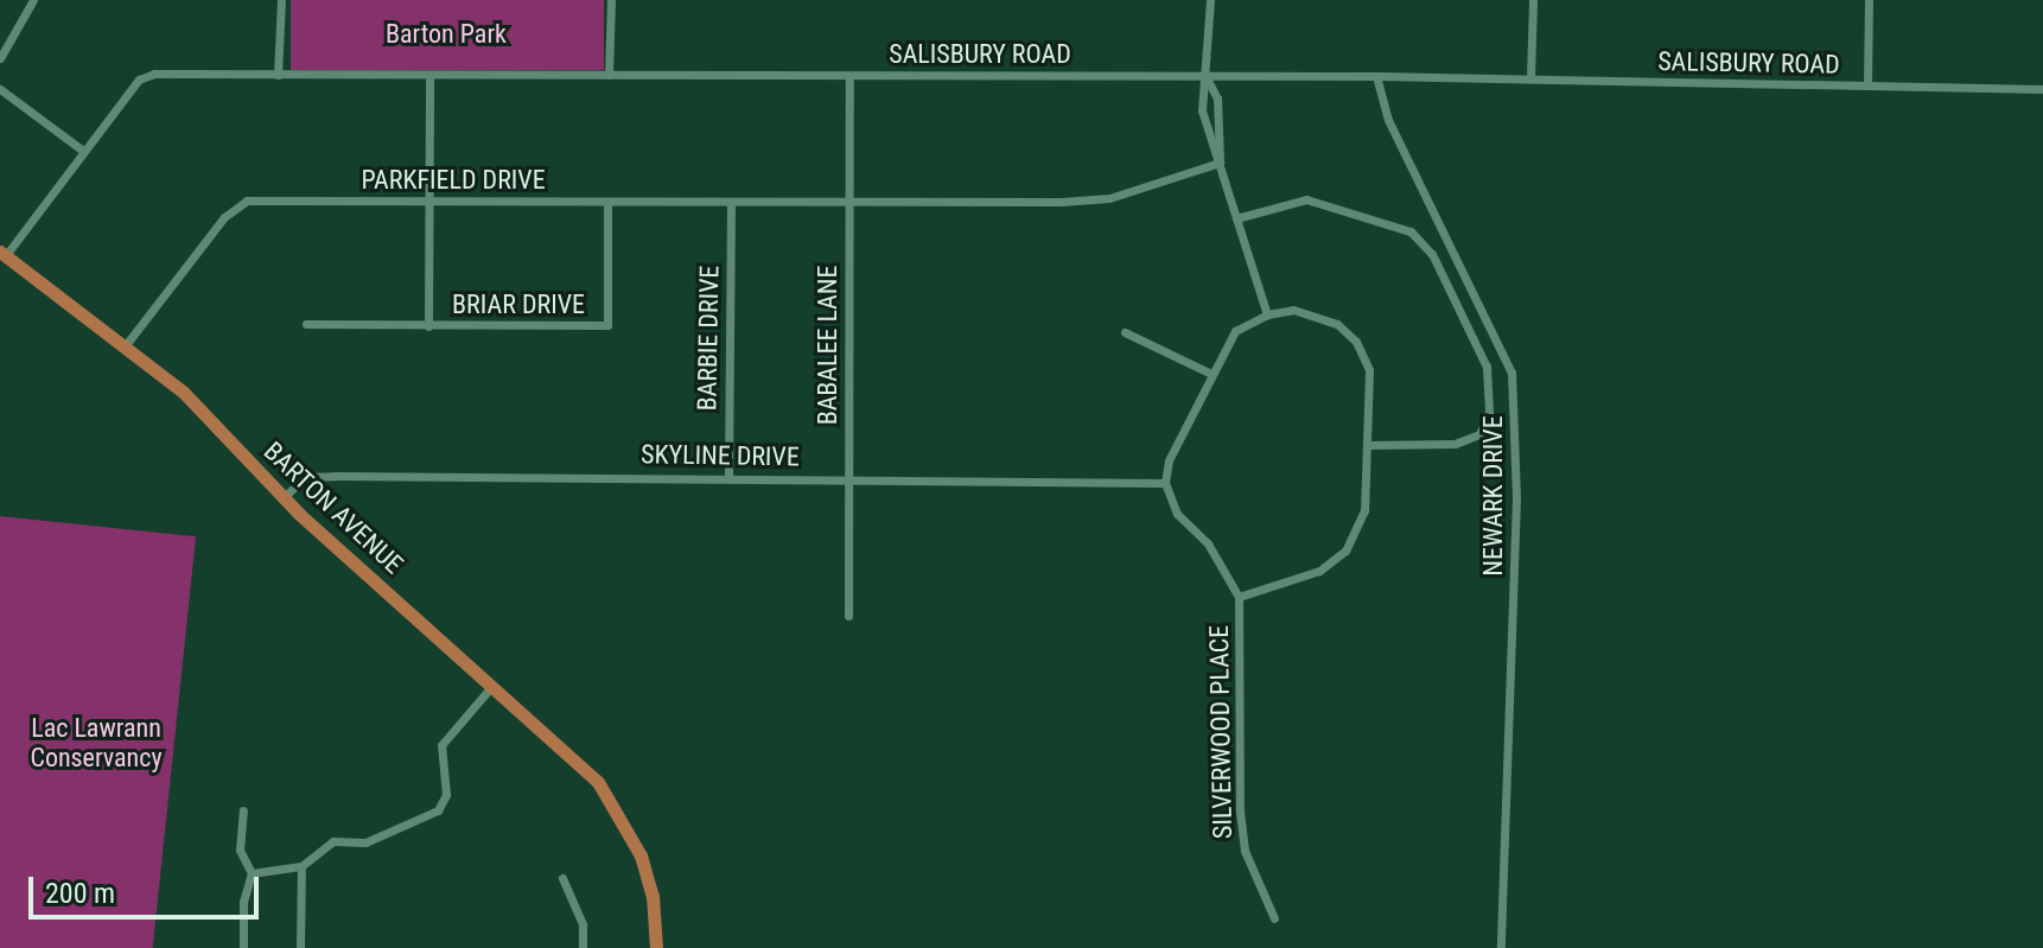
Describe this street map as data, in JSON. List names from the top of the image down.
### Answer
{
  "streets": {
    "main road": ["BARTON AVENUE"],
    "street": [
      "SALISBURY ROAD",
      "PARKFIELD DRIVE",
      "BRIAR DRIVE",
      "BARBIE DRIVE",
      "BABALEE LANE",
      "SKYLINE DRIVE",
      "NEWARK DRIVE",
      "SILVERWOOD PLACE"
    ]
  },
  "crossings": [
    ["SALISBURY ROAD", "BABALEE LANE"],
    ["SALISBURY ROAD", "NEWARK DRIVE"],
    ["SALISBURY ROAD", "BARTON AVENUE"],
    ["PARKFIELD DRIVE", "BRIAR DRIVE"],
    ["PARKFIELD DRIVE", "BARBIE DRIVE"],
    ["PARKFIELD DRIVE", "BABALEE LANE"],
    ["PARKFIELD DRIVE", "BARTON AVENUE"],
    ["BARBIE DRIVE", "SKYLINE DRIVE"],
    ["BABALEE LANE", "SKYLINE DRIVE"],
    ["SKYLINE DRIVE", "BARTON AVENUE"],
    ["SKYLINE DRIVE", "SILVERWOOD PLACE"]
  ],
  "parks": ["Barton Park", "Lac Lawrann Conservancy"],
  "scale_bar": "200 m"
}
